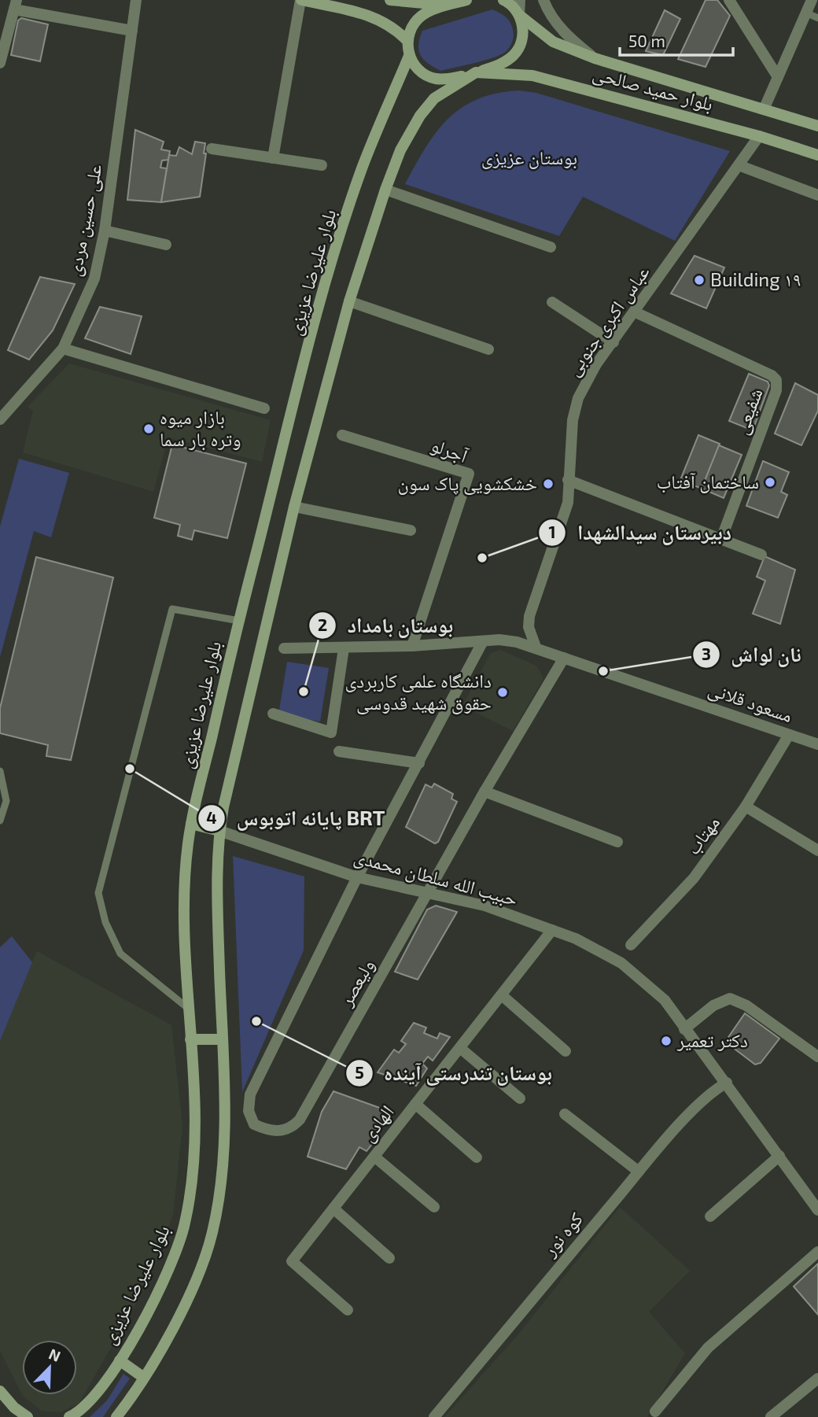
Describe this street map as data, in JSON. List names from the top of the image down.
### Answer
{
  "streets": {
    "main road": ["بلوار حمید صالحی", "بلوار علیرضا عزیزی"],
    "street": [
      "علی حسین مردی",
      "عباس اکبری جنوبی",
      "شفیعی",
      "آجرلو",
      "مسعود قلانی",
      "مهتاب",
      "حبیب الله سلطان محمدی",
      "ولیعصر",
      "الهادی",
      "کوه نور"
    ]
  },
  "crossings": [
    ["بلوار حمید صالحی", "عباس اکبری جنوبی"],
    ["عباس اکبری جنوبی", "شفیعی"],
    ["عباس اکبری جنوبی", "مسعود قلانی"],
    ["آجرلو", "مسعود قلانی"],
    ["مسعود قلانی", "مهتاب"],
    ["مسعود قلانی", "ولیعصر"],
    ["حبیب الله سلطان محمدی", "ولیعصر"],
    ["حبیب الله سلطان محمدی", "الهادی"],
    ["حبیب الله سلطان محمدی", "کوه نور"]
  ],
  "parks": ["بوستان عزیزی"],
  "places": [
    "Building ۱۹",
    "بازار میوه وتره بار سما",
    "ساختمان آفتاب",
    "خشکشویی پاک سون",
    "دبيرستان سیدالشهدا",
    "نان لواش",
    "بوستان بامداد",
    "دانشگاه علمی کاربردی حقوق شهید قدوسی",
    "پایانه اتوبوس BRT",
    "بوستان تندرستی آینده",
    "دکتر تعمیر"
  ],
  "scale_bar": "50 m",
  "north": "top right"
}
